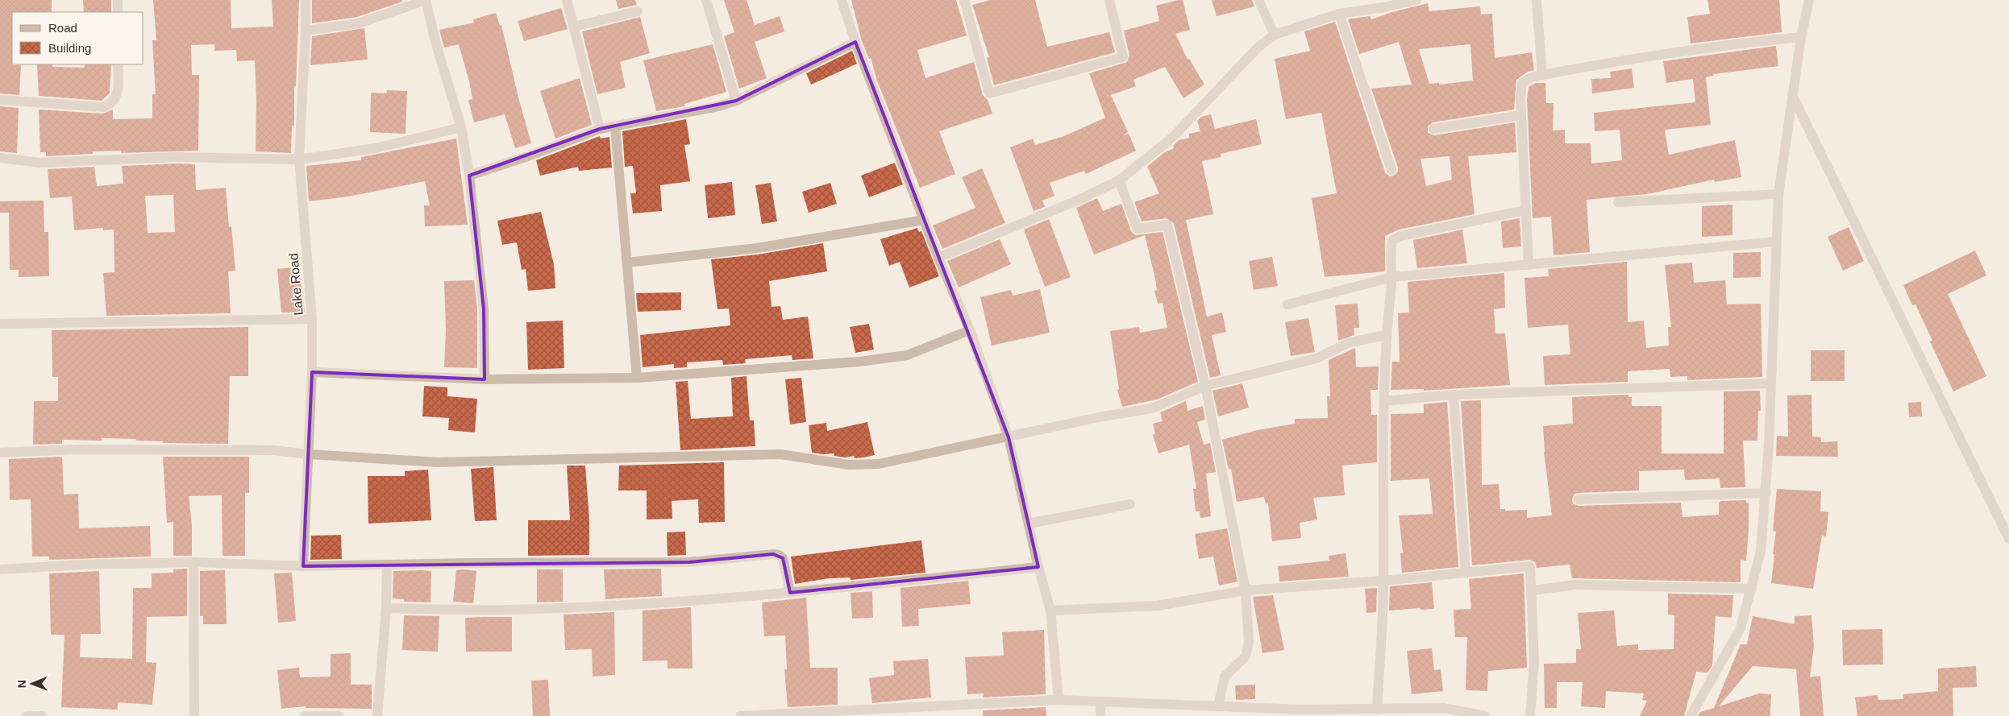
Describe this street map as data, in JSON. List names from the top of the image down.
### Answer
{
  "streets": {
    "street": ["Lake Road"]
  },
  "legend": ["Road", "Building"],
  "north": "left"
}
